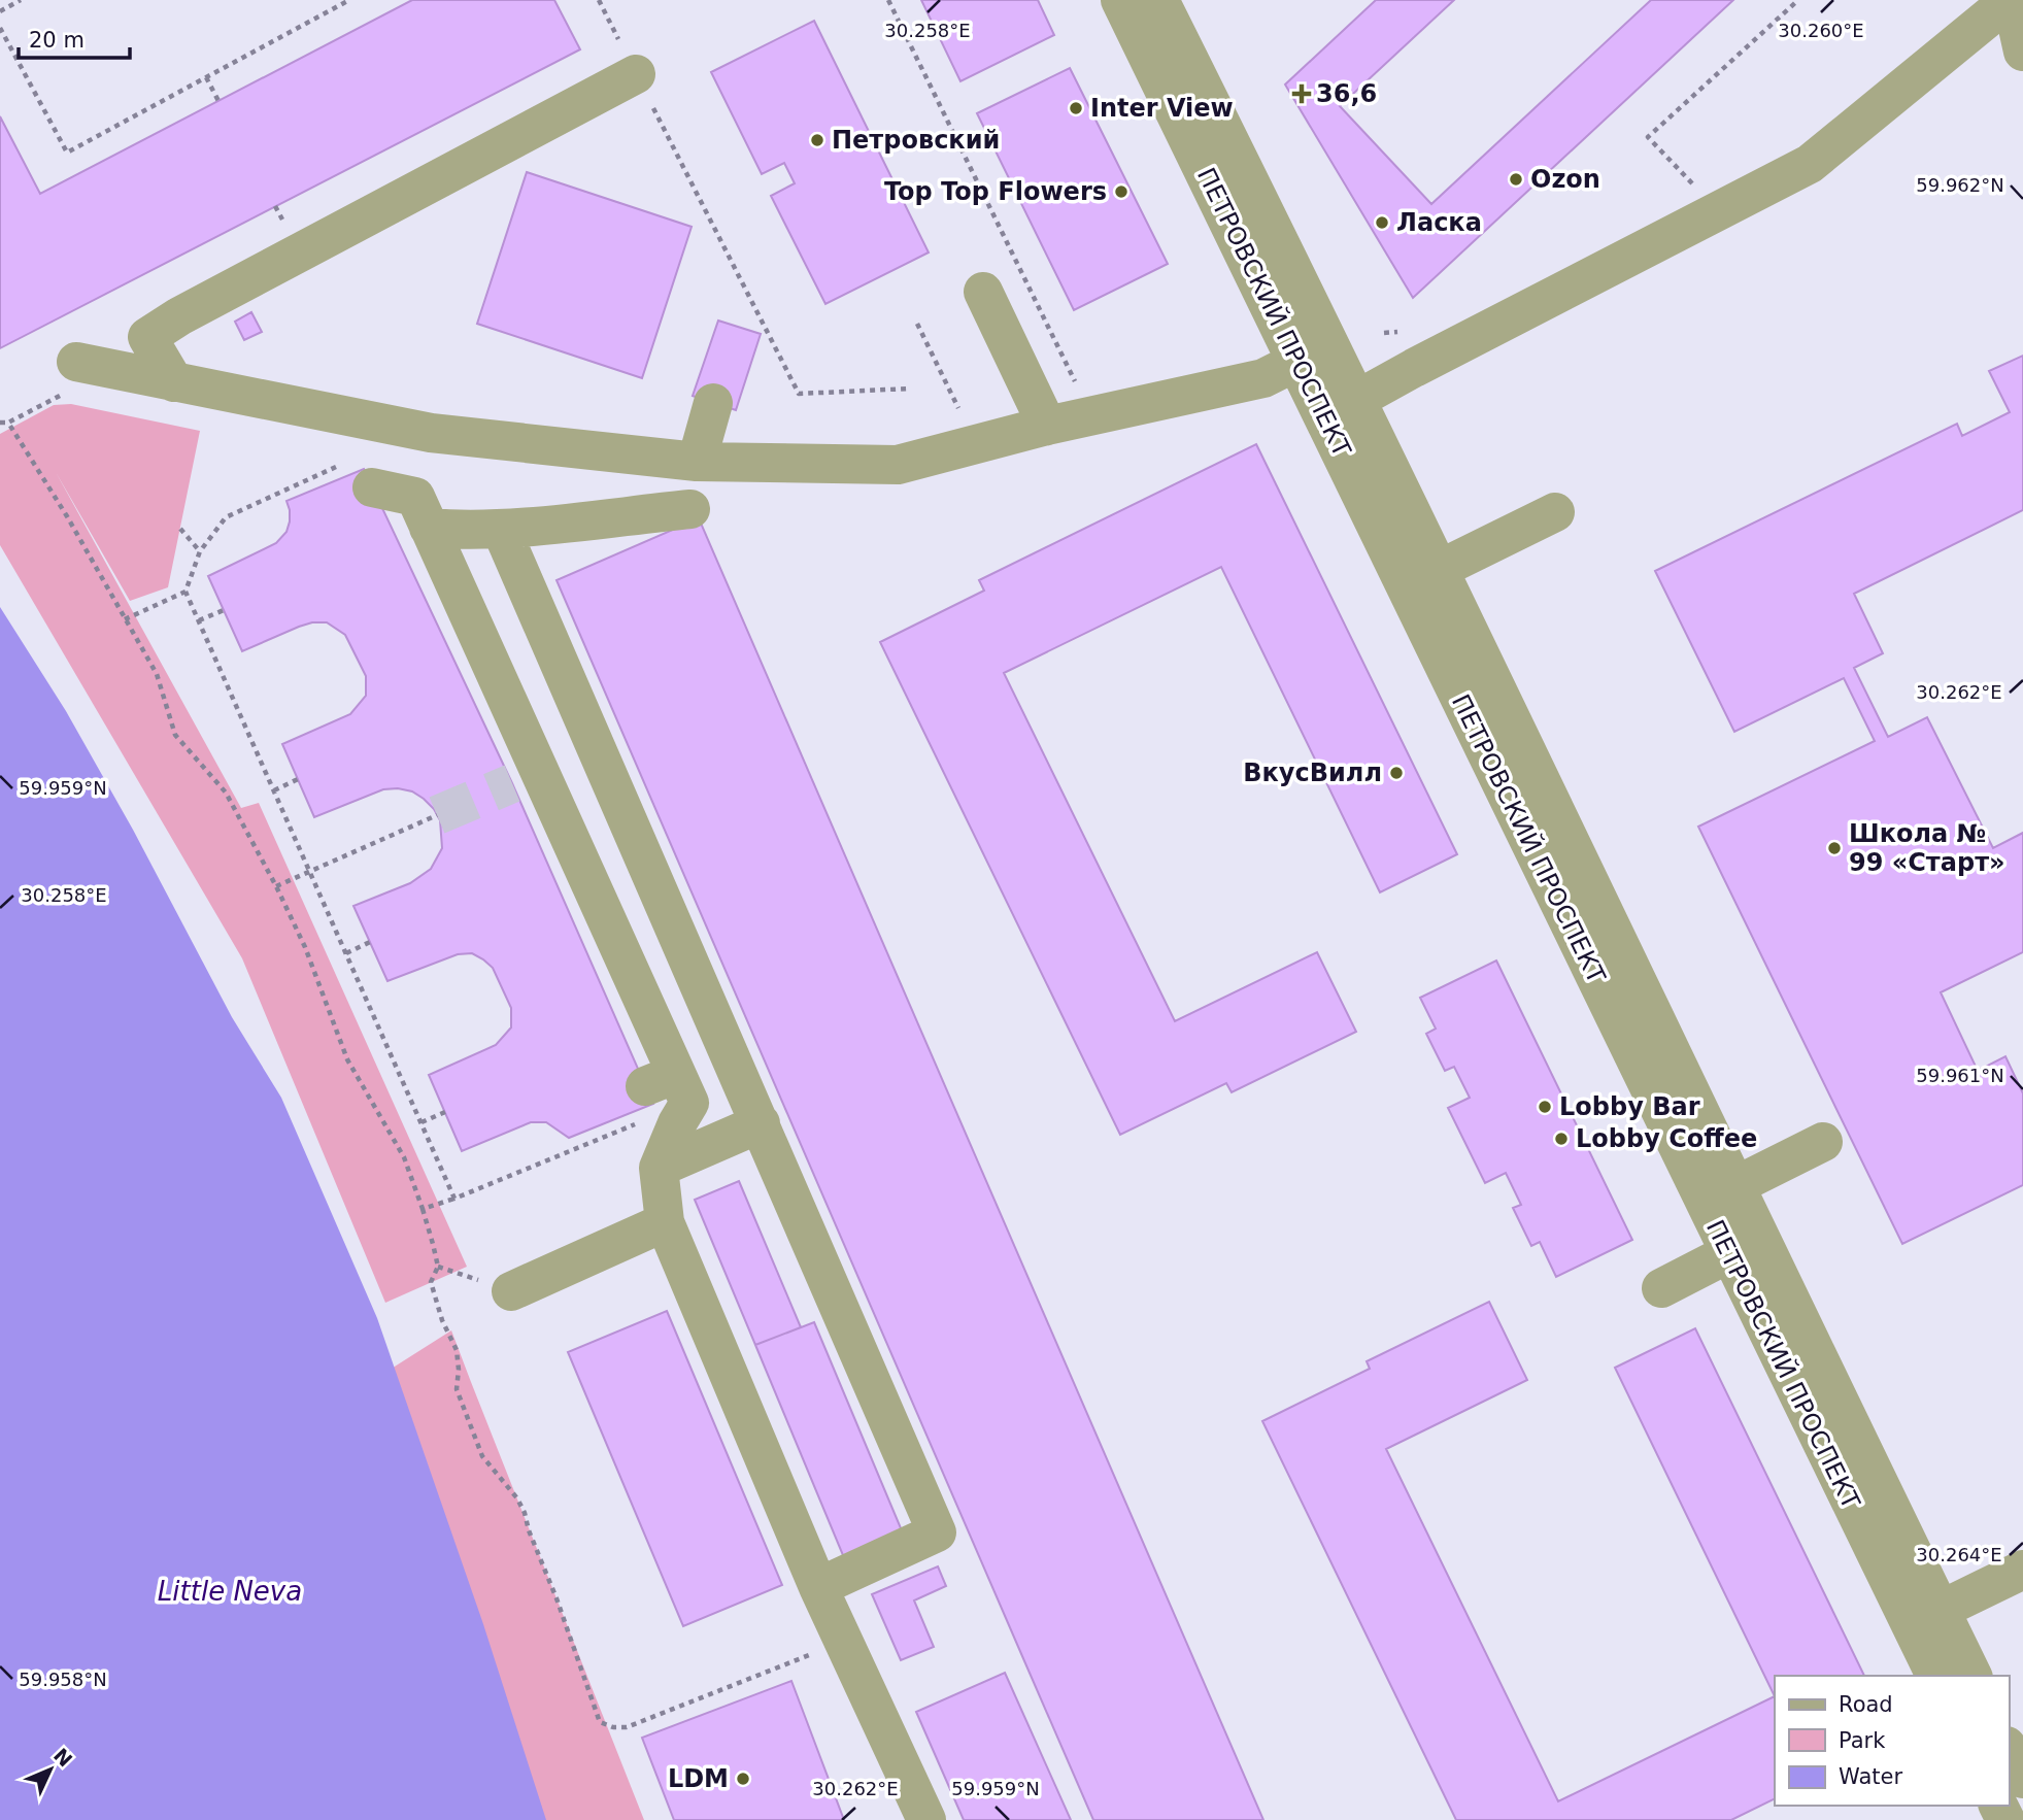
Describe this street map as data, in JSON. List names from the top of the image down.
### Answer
{
  "streets": {
    "street": ["ПЕТРОВСКИЙ ПРОСПЕКТ"]
  },
  "water": ["Little Neva"],
  "places": {
    "health": ["36,6"],
    "other": [
      "Inter View",
      "Петровский",
      "Ozon",
      "Top Top Flowers",
      "Ласка",
      "ВкусВилл",
      "Школа № 99 «Старт»",
      "Lobby Bar",
      "Lobby Coffee",
      "LDM"
    ]
  },
  "legend": ["Road", "Park", "Water"],
  "scale_bar": "20 m",
  "north": "top right",
  "coordinates": [
    "30.258°E",
    "30.260°E",
    "59.962°N",
    "30.262°E",
    "59.959°N",
    "59.961°N",
    "30.264°E",
    "59.958°N"
  ]
}
